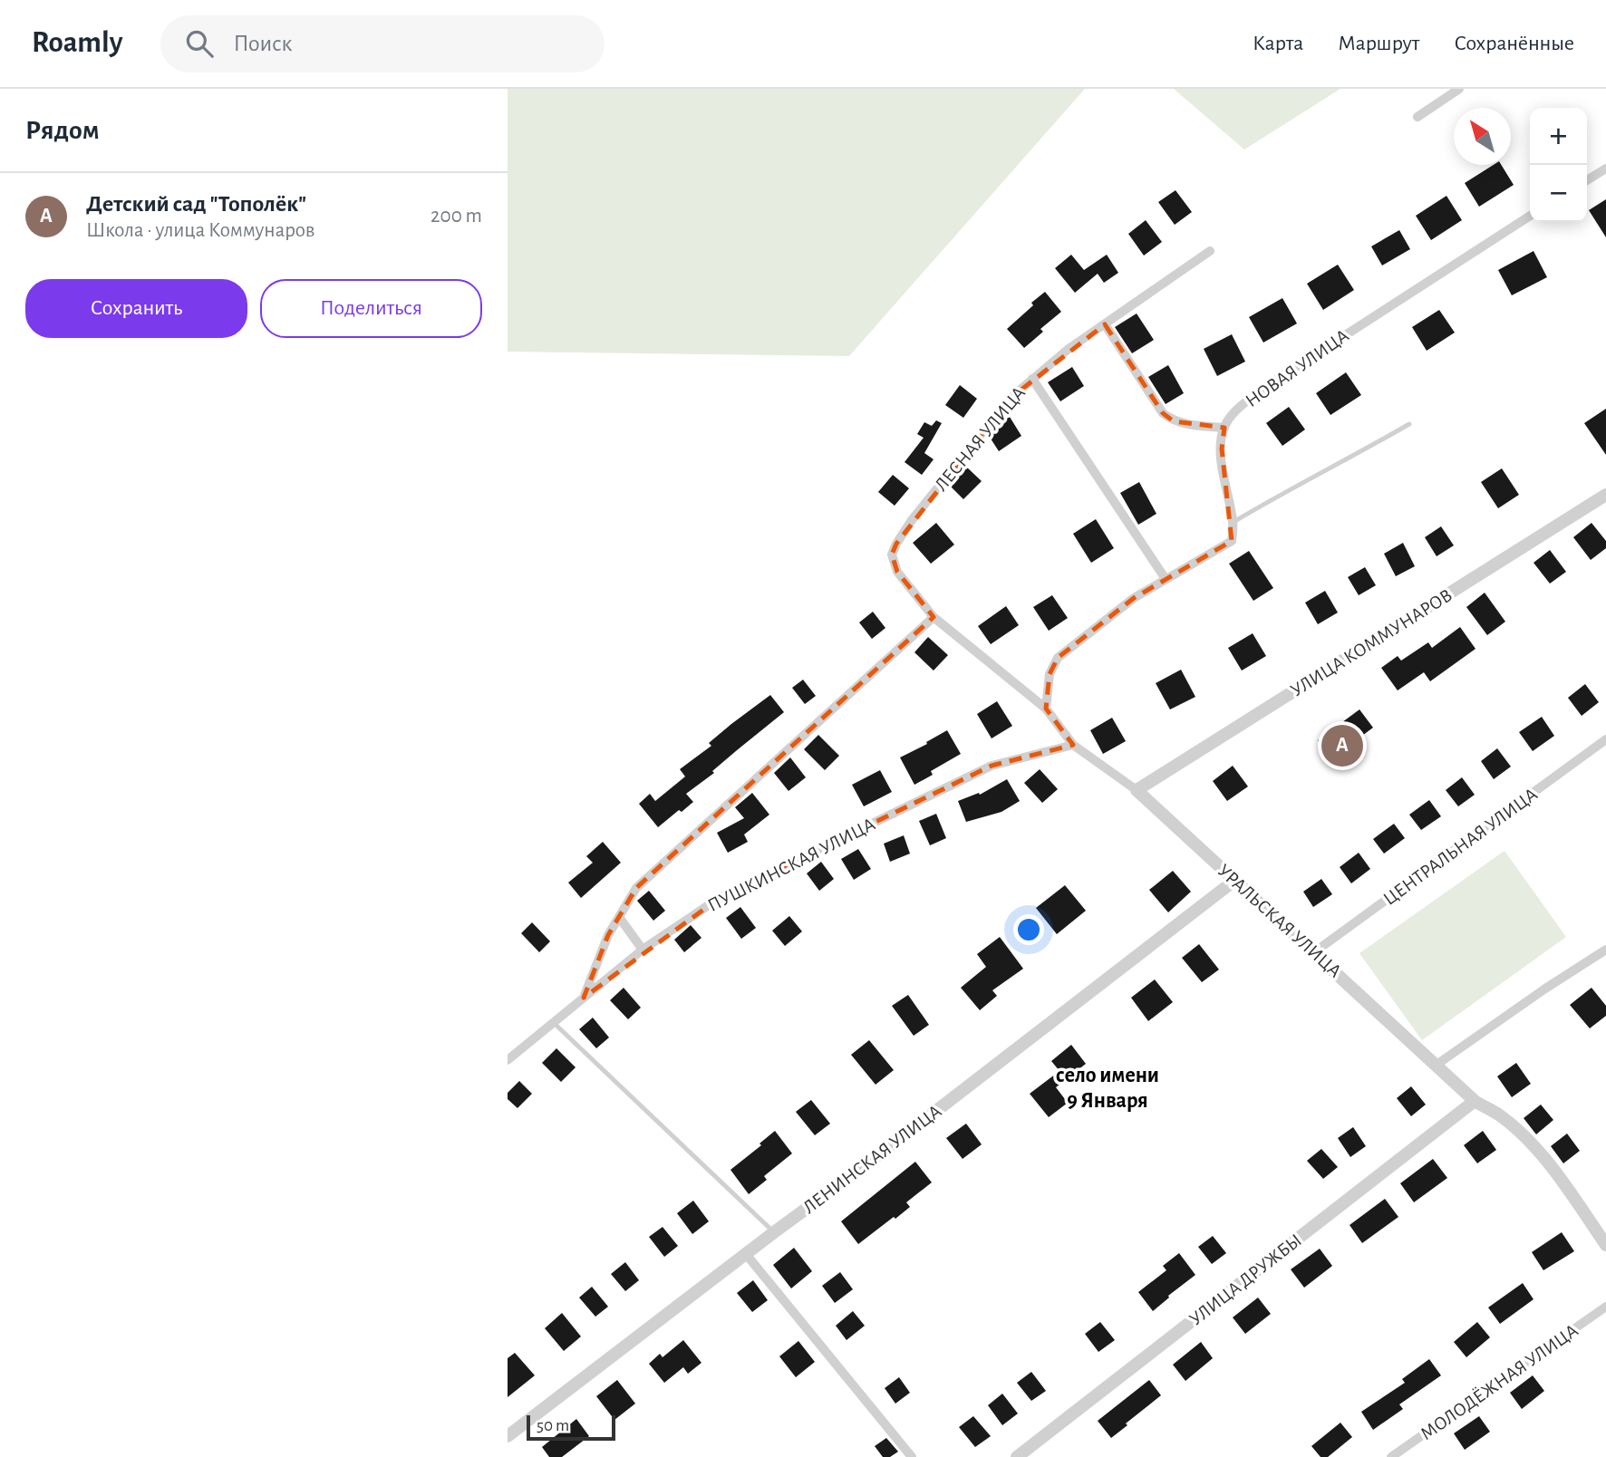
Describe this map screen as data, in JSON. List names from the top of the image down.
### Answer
{
  "streets": {
    "street": [
      "НОВАЯ УЛИЦА",
      "ЛЕСНАЯ УЛИЦА",
      "УЛИЦА КОММУНАРОВ",
      "ЦЕНТРАЛЬНАЯ УЛИЦА",
      "ПУШКИНСКАЯ УЛИЦА",
      "УРАЛЬСКАЯ УЛИЦА",
      "ЛЕНИНСКАЯ УЛИЦА",
      "УЛИЦА ДРУЖБЫ",
      "МОЛОДЁЖНАЯ УЛИЦА"
    ]
  },
  "crossings": [
    ["ЛЕСНАЯ УЛИЦА", "УРАЛЬСКАЯ УЛИЦА"],
    ["УЛИЦА КОММУНАРОВ", "УРАЛЬСКАЯ УЛИЦА"],
    ["ЦЕНТРАЛЬНАЯ УЛИЦА", "УРАЛЬСКАЯ УЛИЦА"],
    ["ПУШКИНСКАЯ УЛИЦА", "УРАЛЬСКАЯ УЛИЦА"],
    ["УРАЛЬСКАЯ УЛИЦА", "ЛЕНИНСКАЯ УЛИЦА"],
    ["УРАЛЬСКАЯ УЛИЦА", "УЛИЦА ДРУЖБЫ"]
  ],
  "districts": ["село имени 9 Января"],
  "scale_bar": "50 m",
  "north": "top left",
  "page": {
    "header": "Roamly",
    "search": "Поиск",
    "nav": ["Карта", "Маршрут", "Сохранённые"],
    "heading": "Рядом",
    "map_buttons": ["+", "−"],
    "list": [
      {
        "mark": "A",
        "name": "Детский сад \"Тополёк\"",
        "note": "Школа · улица Коммунаров",
        "value": "200 m"
      }
    ],
    "buttons": ["Сохранить", "Поделиться"],
    "pins": "A",
    "scale": "50 m"
  }
}
